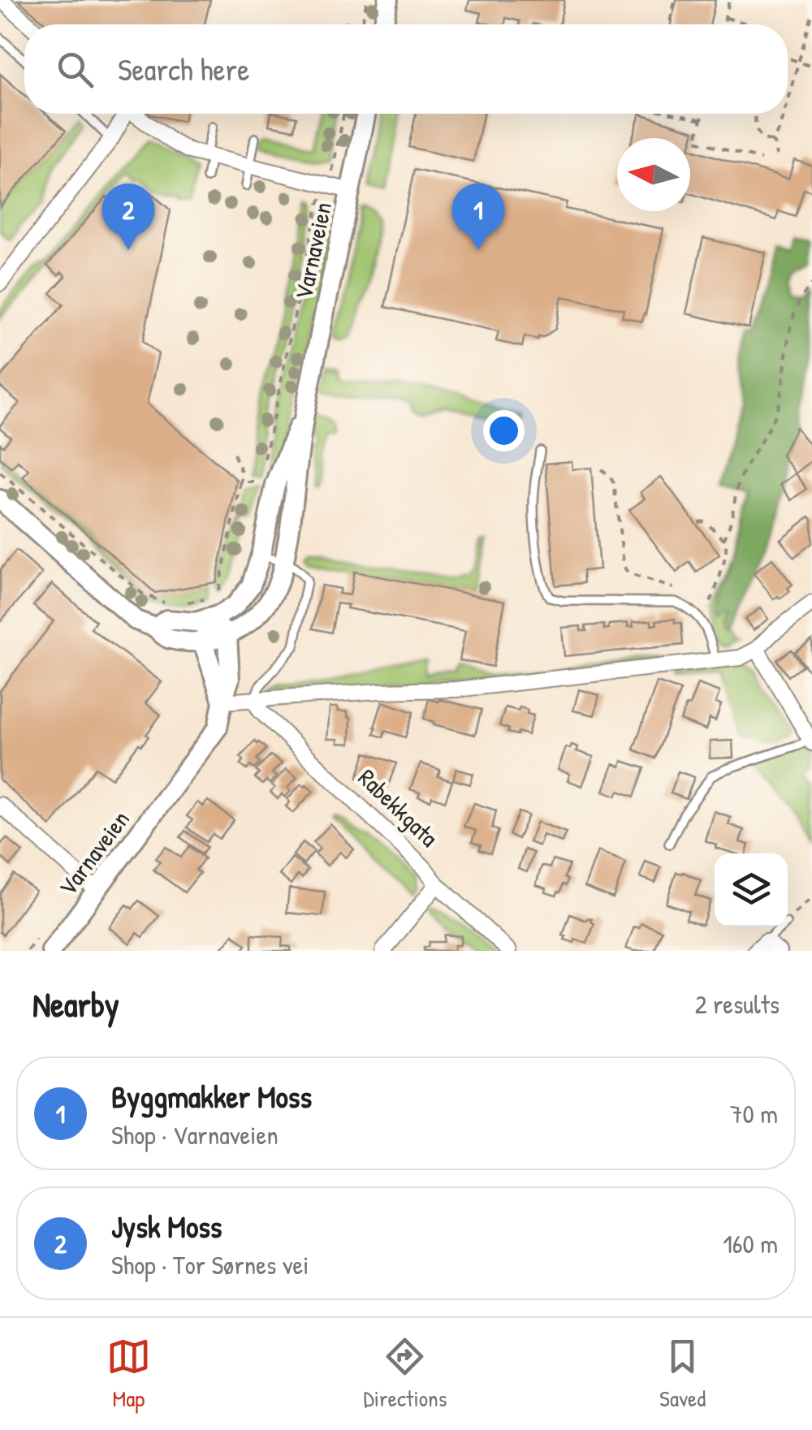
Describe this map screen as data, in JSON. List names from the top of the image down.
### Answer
{
  "streets": {
    "street": ["Varnaveien", "Rabekkgata"]
  },
  "north": "left",
  "page": {
    "search": "Search here",
    "pins": ["1", "2"],
    "heading": ["Nearby", "2 results"],
    "list": [
      {
        "mark": "1",
        "name": "Byggmakker Moss",
        "note": "Shop · Varnaveien",
        "value": "70 m"
      },
      {
        "mark": "2",
        "name": "Jysk Moss",
        "note": "Shop · Tor Sørnes vei",
        "value": "160 m"
      }
    ],
    "nav": ["Map", "Directions", "Saved"]
  }
}
